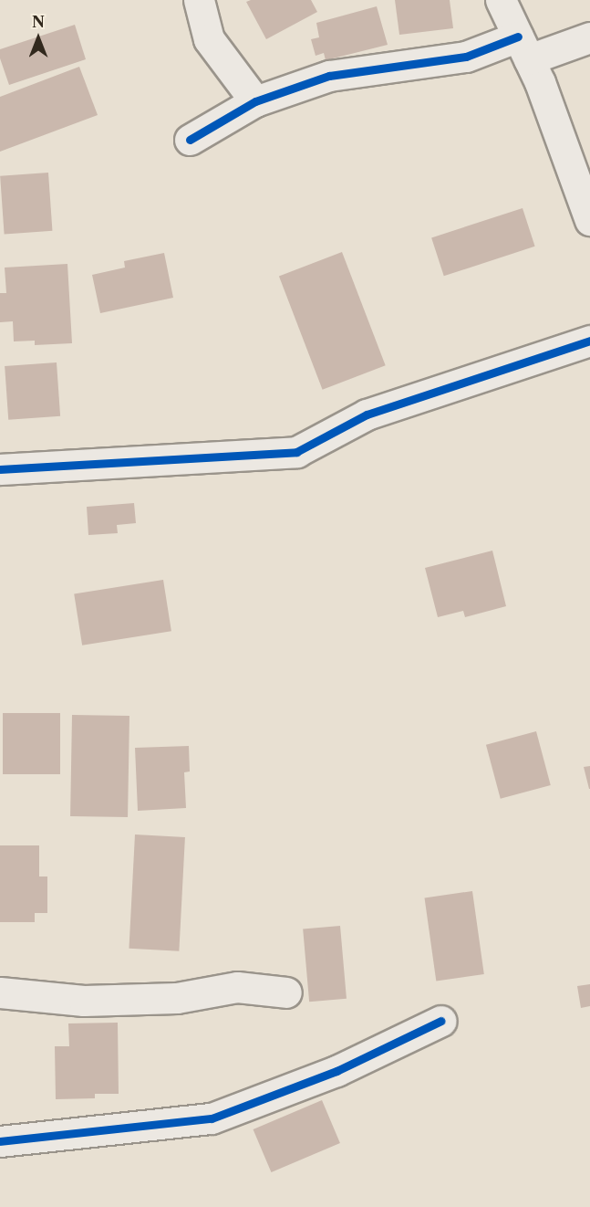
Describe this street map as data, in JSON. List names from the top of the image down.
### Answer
{
  "north": "top"
}
